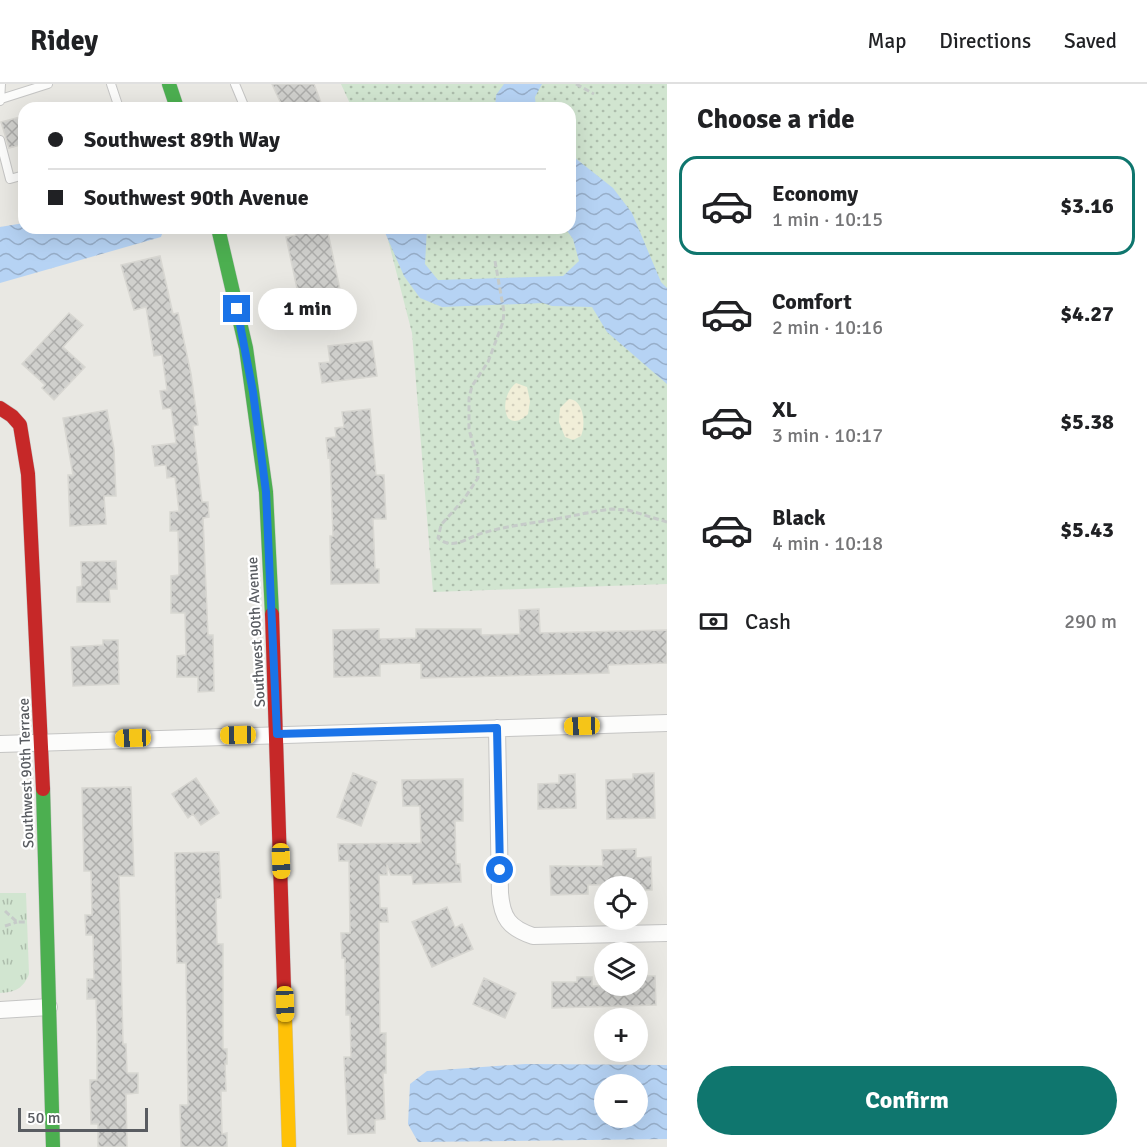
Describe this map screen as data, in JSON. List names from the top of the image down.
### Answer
{
  "streets": {
    "street": ["Southwest 90th Avenue", "Southwest 90th Terrace"]
  },
  "scale_bar": "50 m",
  "page": {
    "header": "Ridey",
    "nav": ["Map", "Directions", "Saved"],
    "heading": "Choose a ride",
    "banner": ["Southwest 89th Way", "Southwest 90th Avenue"],
    "list": [
      {
        "name": "Economy",
        "note": "1 min · 10:15",
        "value": "$3.16"
      },
      {
        "name": "Comfort",
        "note": "2 min · 10:16",
        "value": "$4.27"
      },
      {
        "name": "XL",
        "note": "3 min · 10:17",
        "value": "$5.38"
      },
      {
        "name": "Black",
        "note": "4 min · 10:18",
        "value": "$5.43"
      }
    ],
    "bubble": "1 min",
    "pay": ["Cash", "290 m"],
    "map_buttons": ["+", "−"],
    "buttons": "Confirm",
    "scale": "50 m"
  }
}
